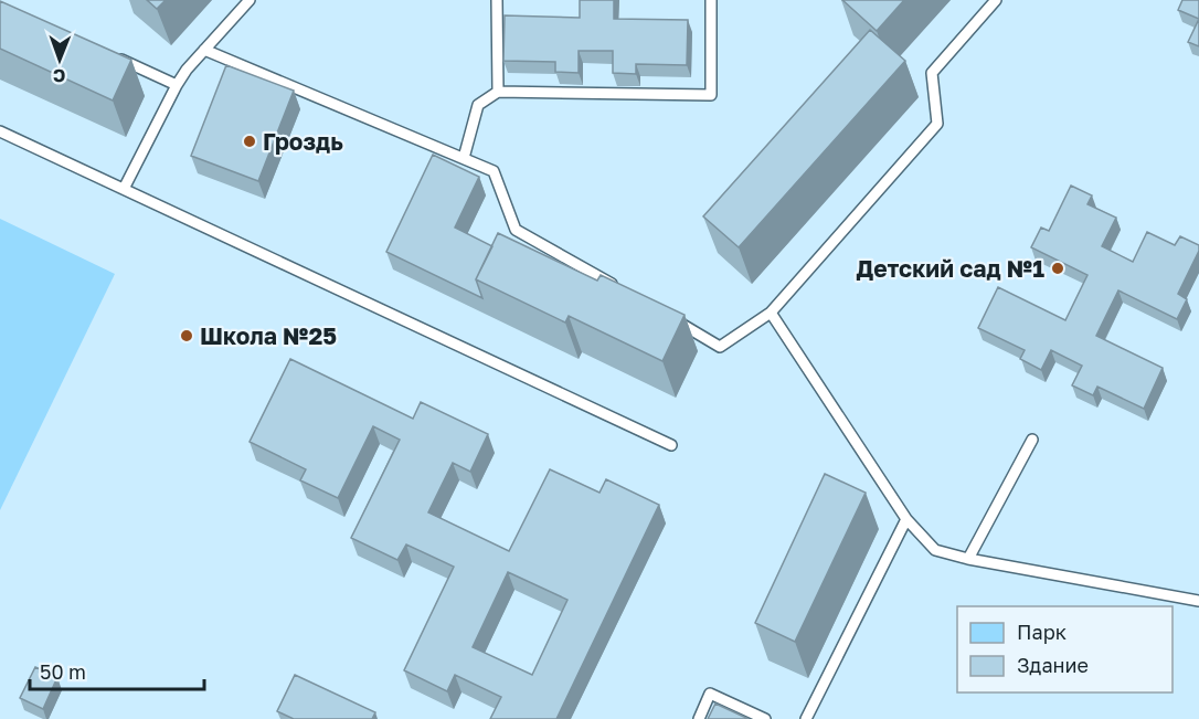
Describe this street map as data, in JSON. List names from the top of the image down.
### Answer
{
  "places": ["Гроздь", "Детский сад №1", "Школа №25"],
  "legend": ["Парк", "Здание"],
  "scale_bar": "50 m",
  "north": "bottom"
}
